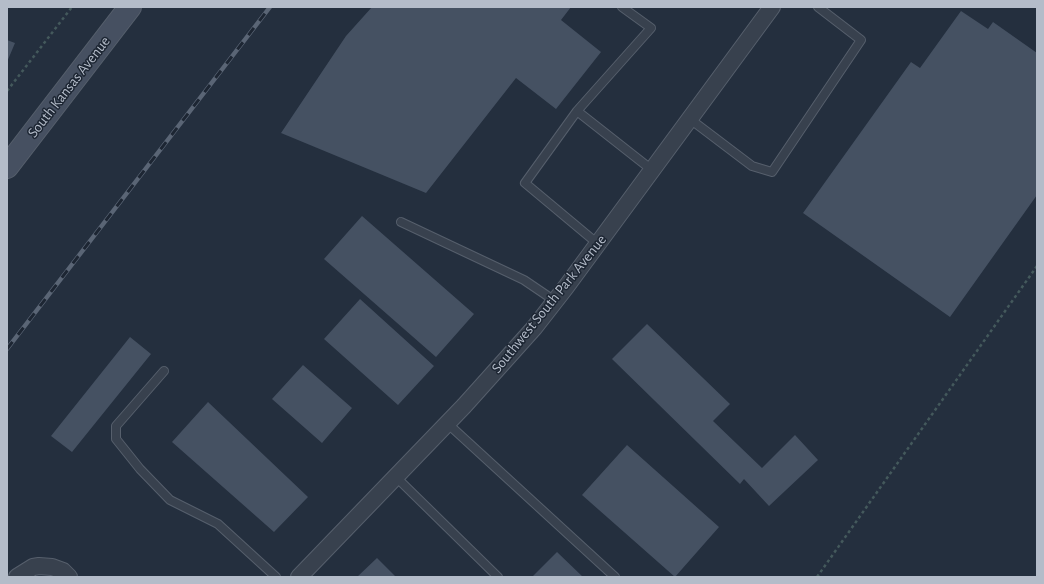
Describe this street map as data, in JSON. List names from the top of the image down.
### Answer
{
  "streets": {
    "main road": ["South Kansas Avenue"],
    "street": ["Southwest South Park Avenue"]
  }
}
